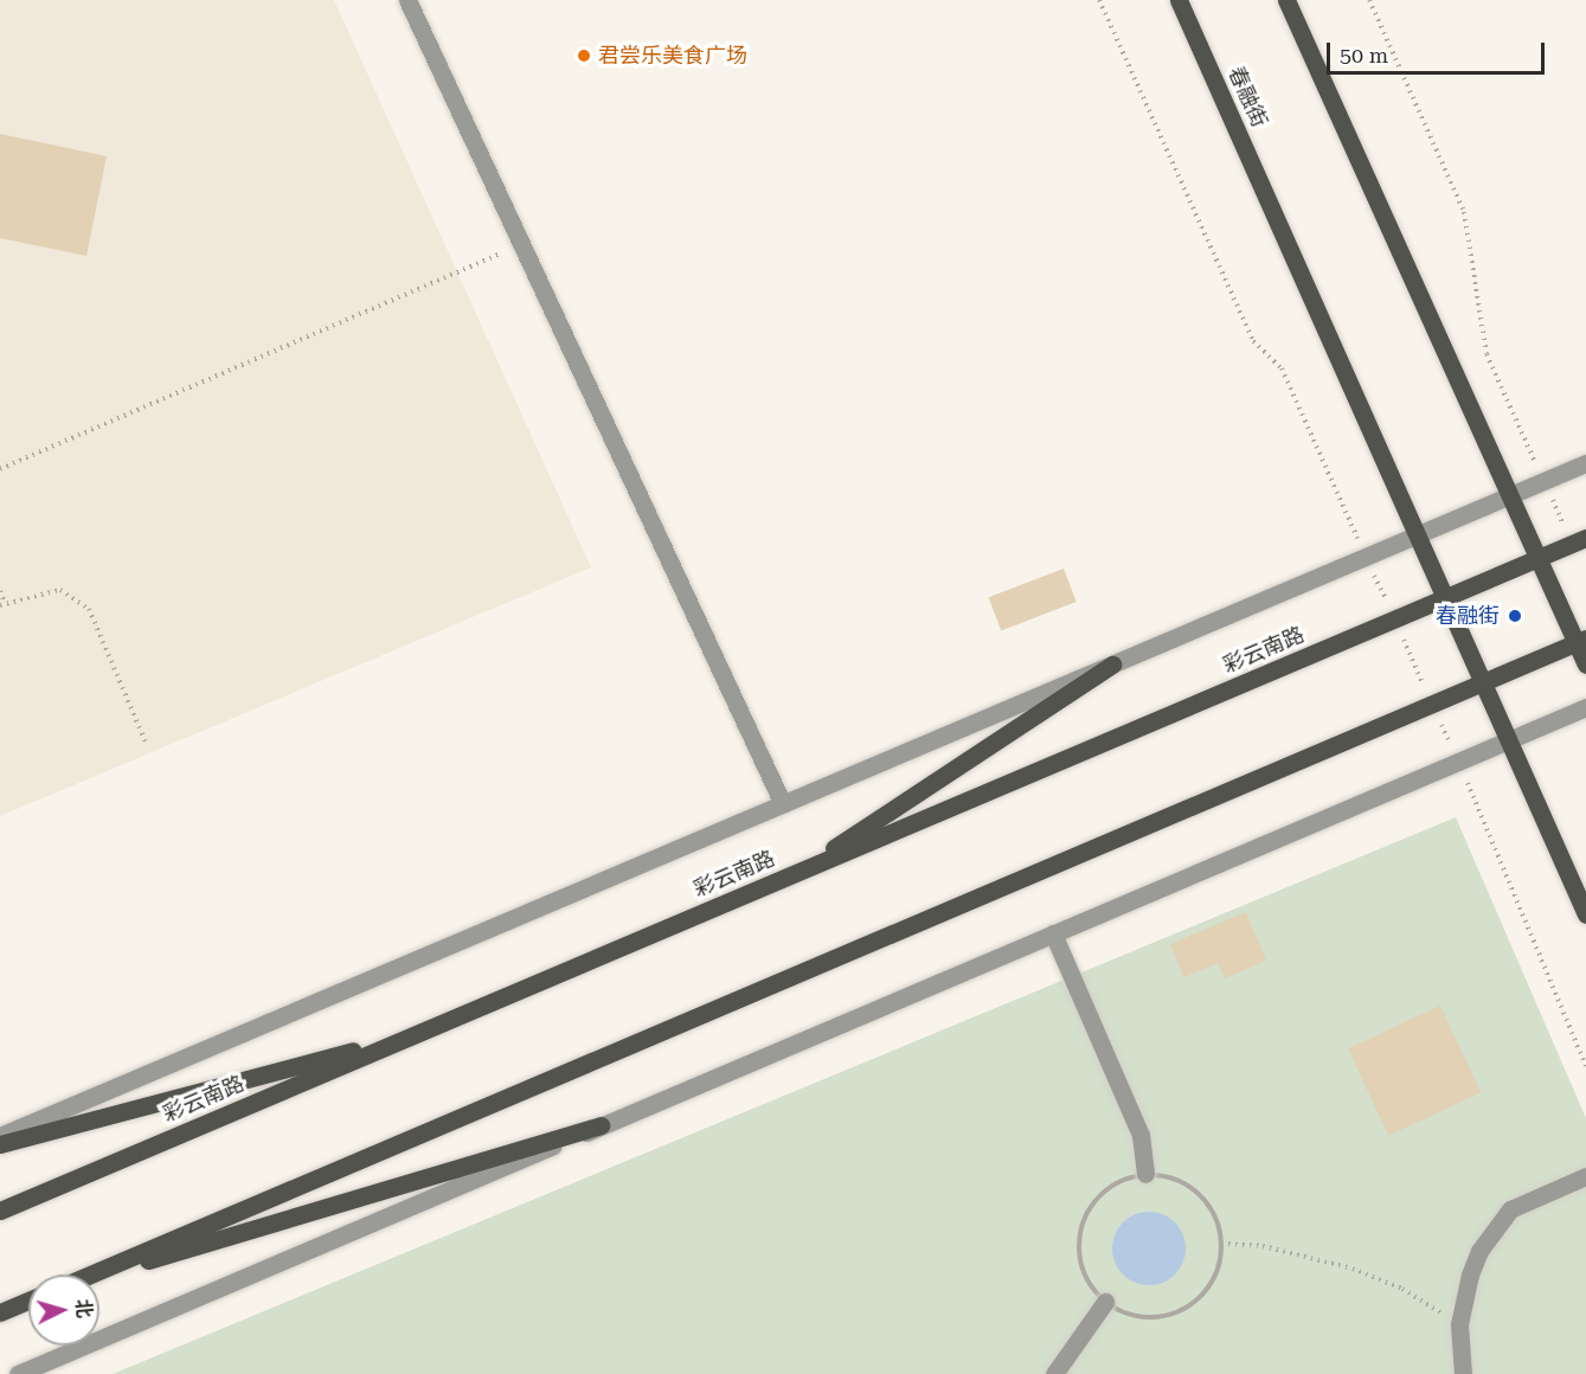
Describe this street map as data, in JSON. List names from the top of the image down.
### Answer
{
  "streets": {
    "main road": ["春融街", "彩云南路"]
  },
  "crossings": [
    ["春融街", "彩云南路"]
  ],
  "places": ["君尝乐美食广场", "春融街"],
  "scale_bar": "50 m",
  "north": "right"
}
